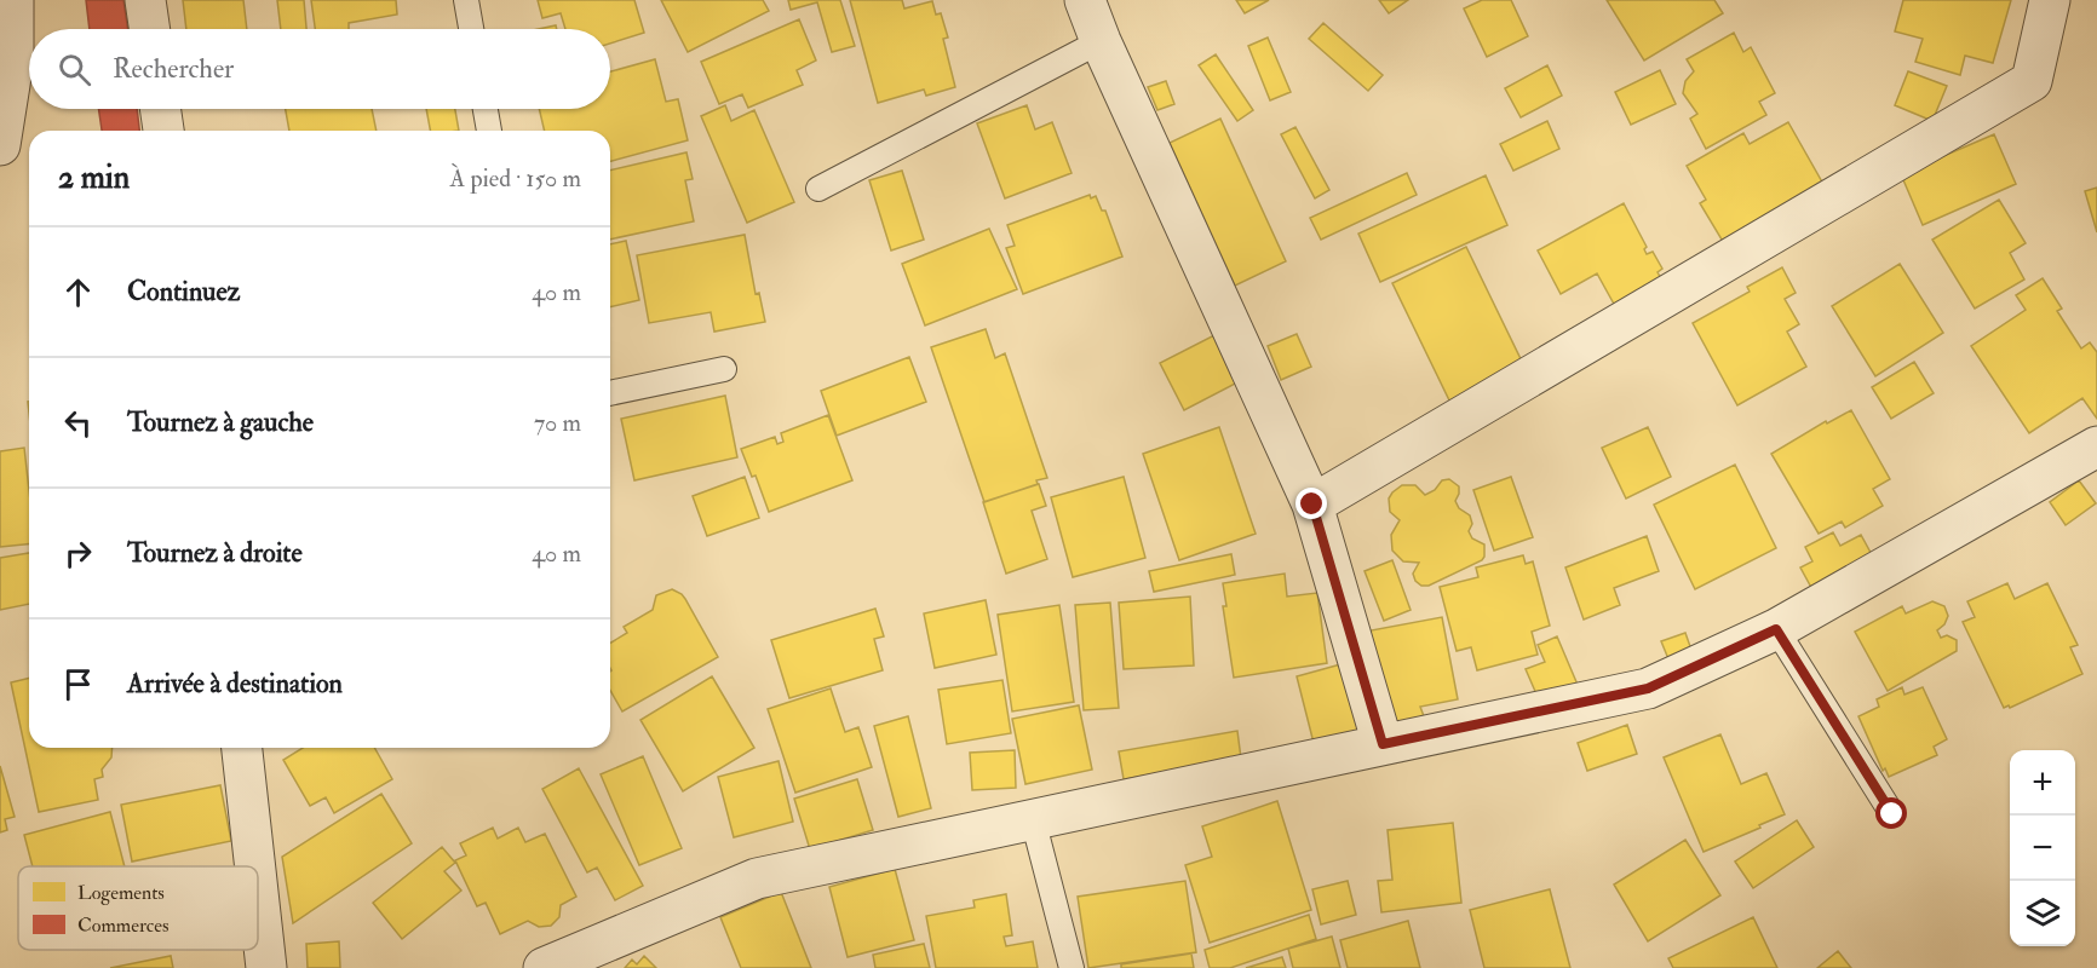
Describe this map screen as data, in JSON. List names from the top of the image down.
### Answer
{
  "legend": ["Logements", "Commerces"],
  "page": {
    "search": "Rechercher",
    "heading": ["2 min", "À pied · 150 m"],
    "list": [
      ["Continuez", "40 m"],
      ["Tournez à gauche", "70 m"],
      ["Tournez à droite", "40 m"],
      "Arrivée à destination"
    ],
    "map_buttons": ["+", "−"]
  }
}
